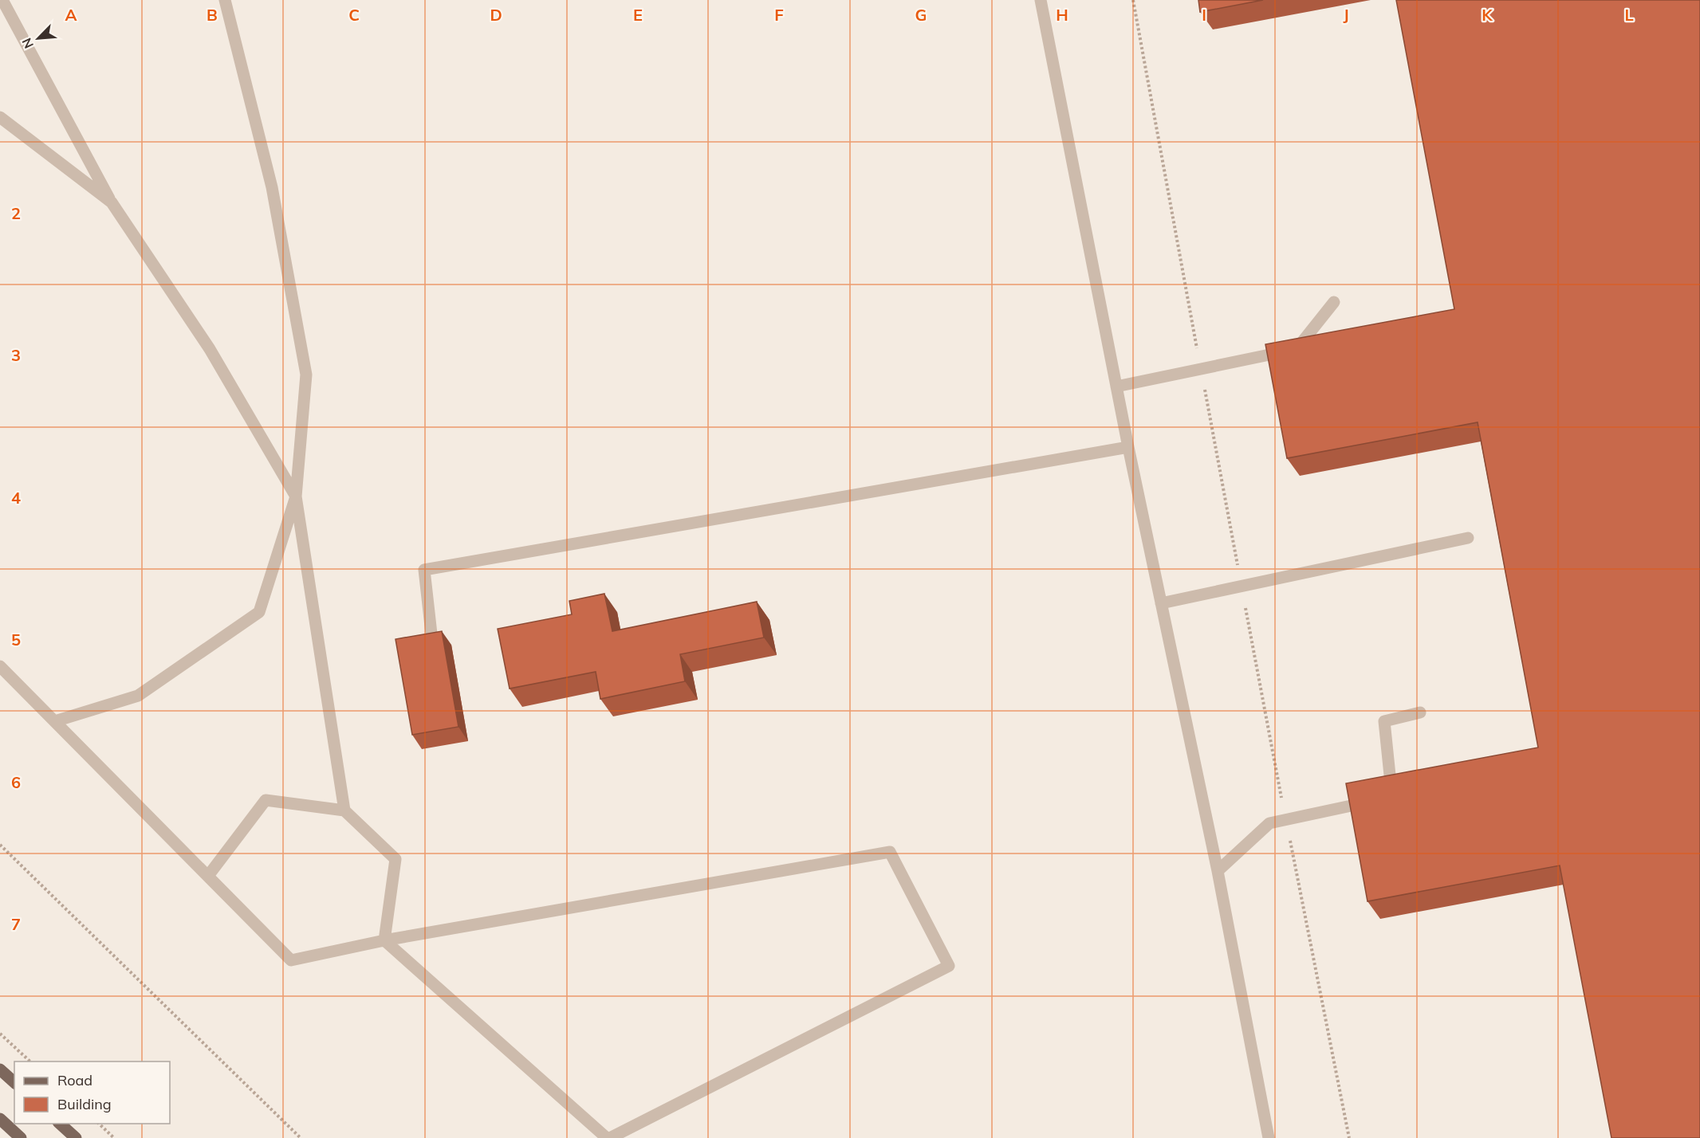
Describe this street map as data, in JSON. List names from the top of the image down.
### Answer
{
  "legend": ["Road", "Building"],
  "north": "bottom left",
  "grid": {
    "columns": [
      "A",
      "B",
      "C",
      "D",
      "E",
      "F",
      "G",
      "H",
      "I",
      "J",
      "K",
      "L"
    ],
    "rows": [
      "2",
      "3",
      "4",
      "5",
      "6",
      "7"
    ]
  }
}
